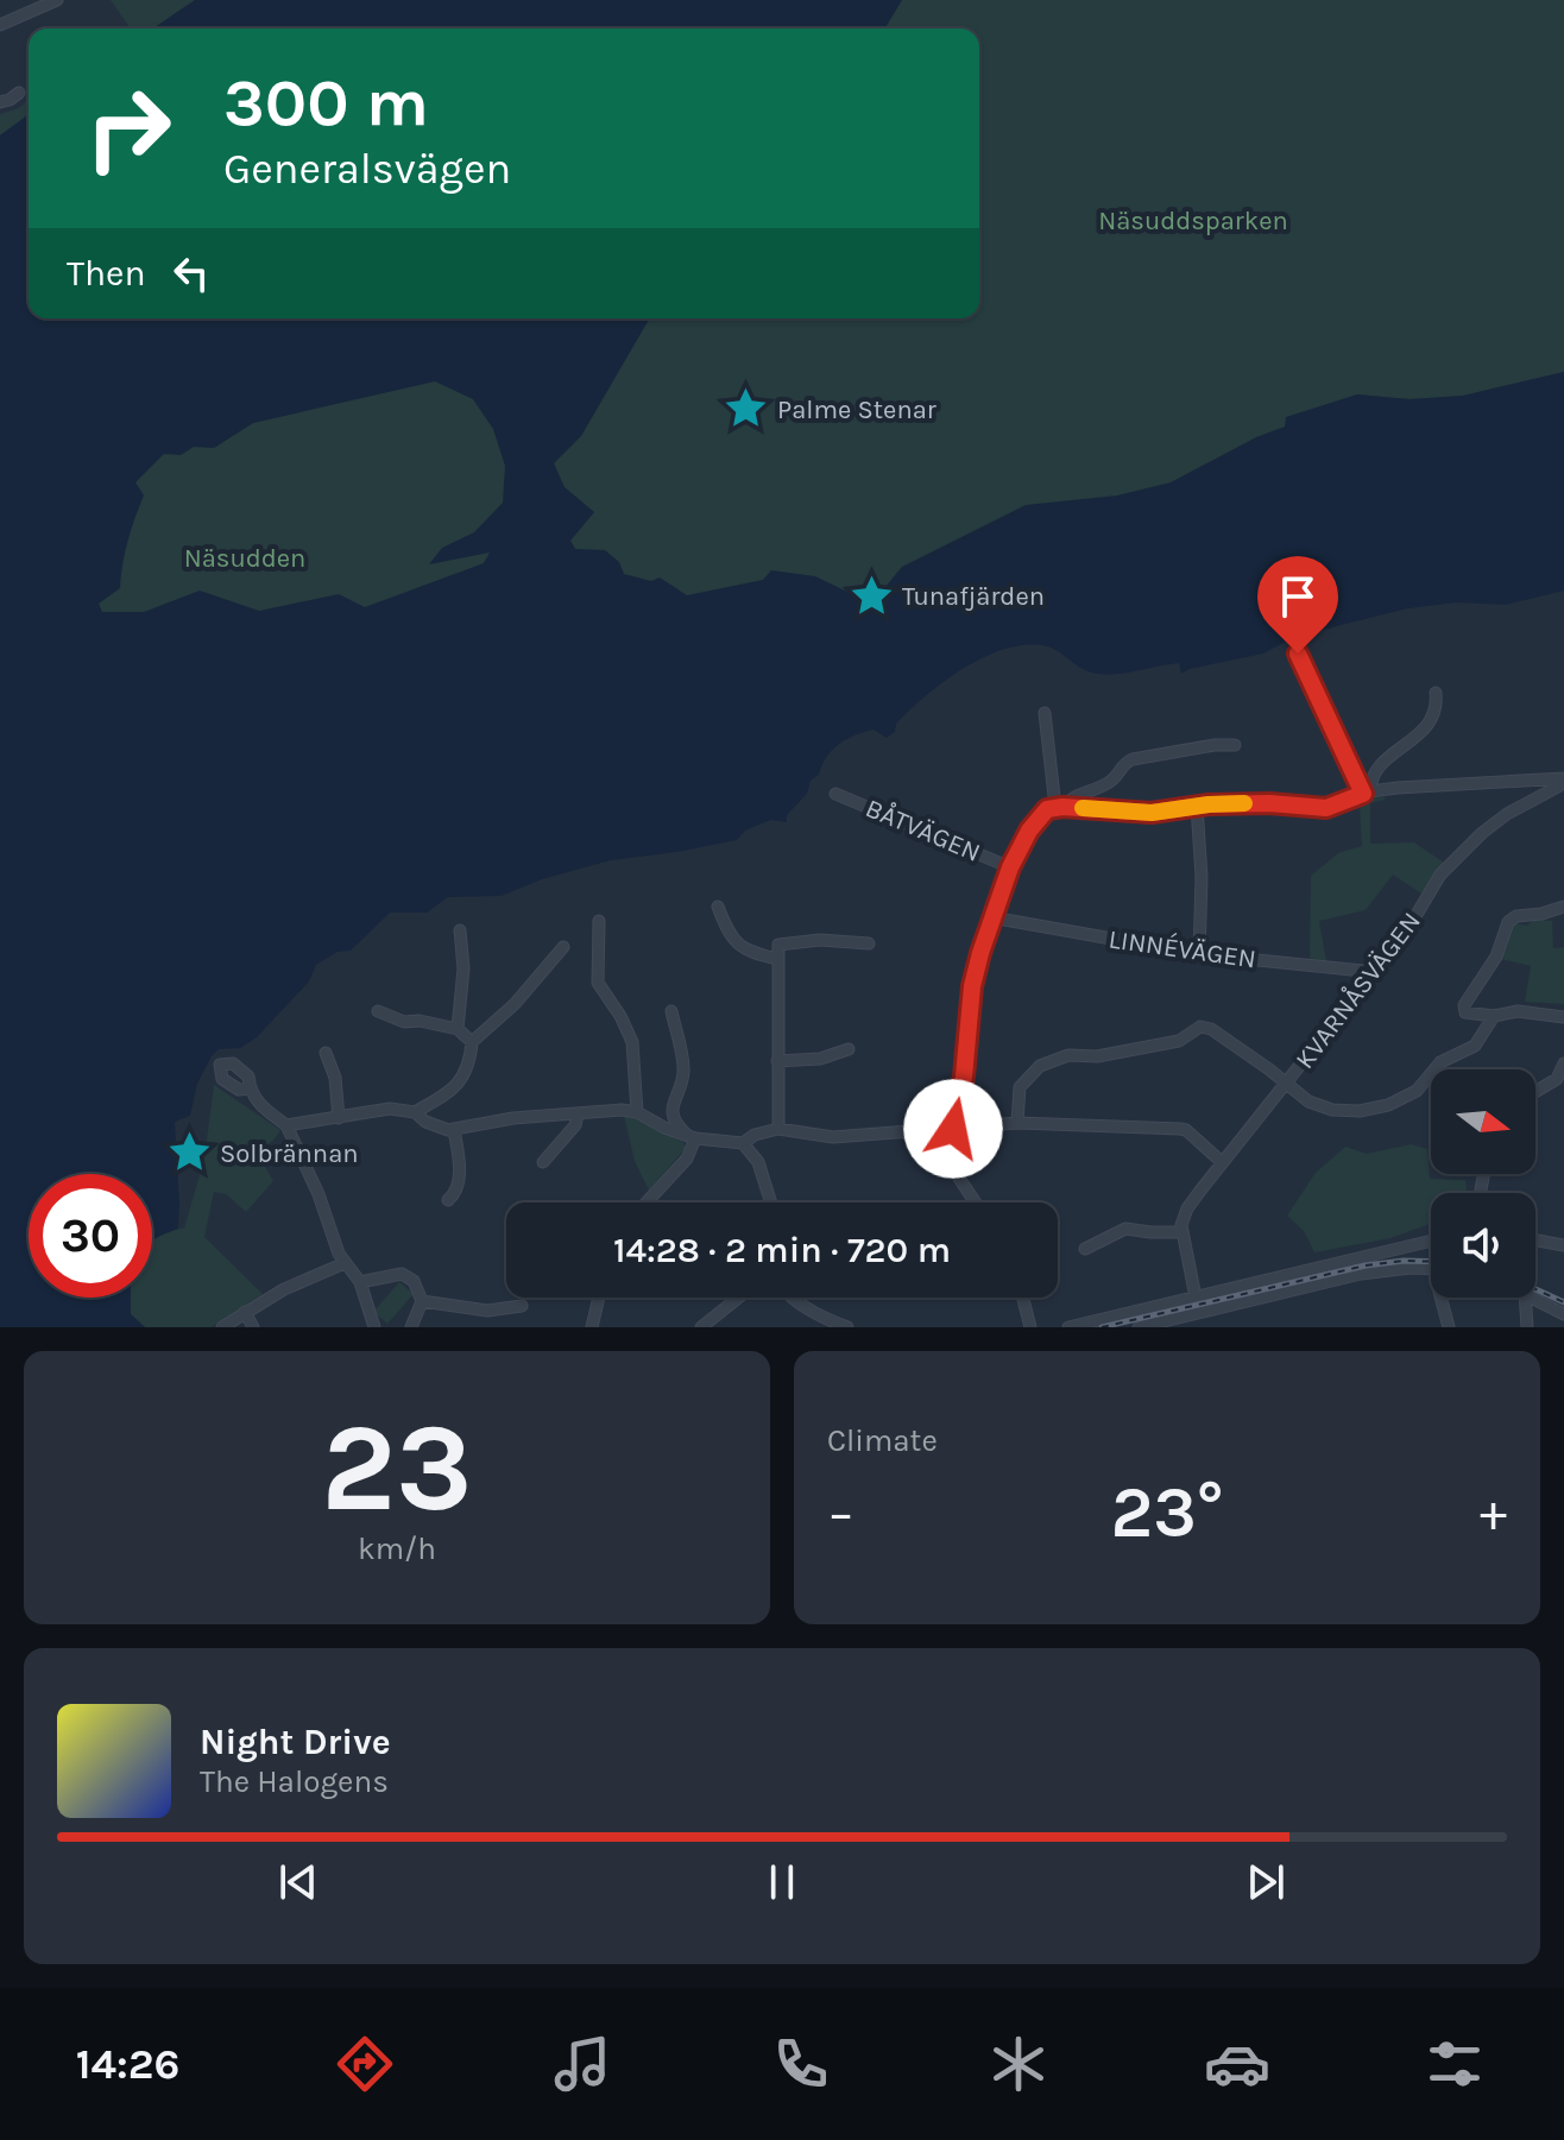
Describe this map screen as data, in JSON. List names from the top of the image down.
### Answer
{
  "streets": {
    "street": ["BÅTVÄGEN", "LINNÉVÄGEN", "KVARNÅSVÄGEN"]
  },
  "crossings": [
    ["LINNÉVÄGEN", "KVARNÅSVÄGEN"]
  ],
  "parks": ["Näsuddsparken", "Näsudden"],
  "places": {
    "place": ["Palme Stenar", "Tunafjärden", "Solbrännan"]
  },
  "north": "right",
  "page": {
    "turn": ["300 m", "Generalsvägen"],
    "then": "Then",
    "limit": "30",
    "trip": "14:28 · 2 min · 720 m",
    "tile": [
      ["23", "km/h"],
      "Climate"
    ],
    "heat": ["−", "23°", "+"],
    "song": ["Night Drive", "The Halogens"],
    "tabs": "14:26"
  }
}
